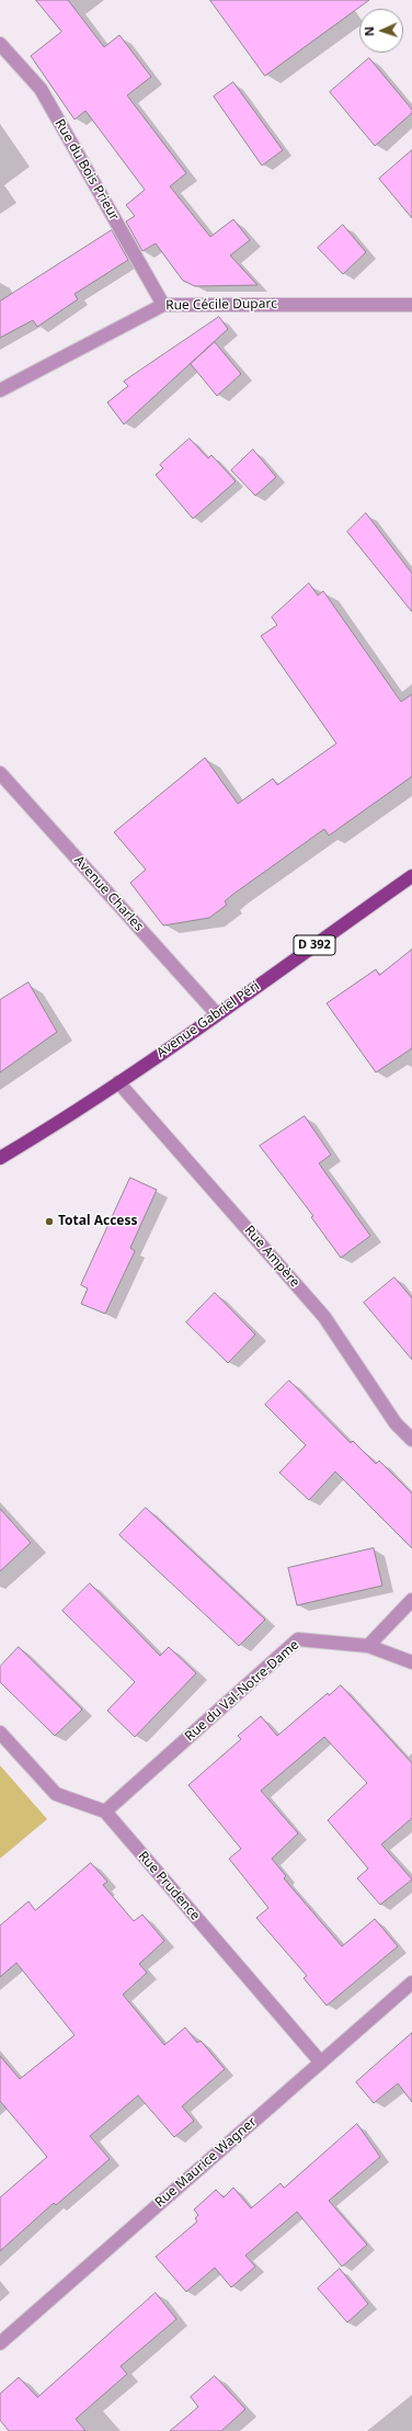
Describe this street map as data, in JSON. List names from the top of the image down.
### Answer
{
  "streets": {
    "main road": ["D 392", "Avenue Gabriel Péri"],
    "street": [
      "Rue du Bois Prieur",
      "Rue Cécile Duparc",
      "Avenue Charles",
      "Rue Ampère",
      "Rue du Val-Notre-Dame",
      "Rue Prudence",
      "Rue Maurice Wagner"
    ]
  },
  "crossings": [
    ["Rue du Bois Prieur", "Rue Cécile Duparc"],
    ["Avenue Charles", "Avenue Gabriel Péri"],
    ["Avenue Gabriel Péri", "Rue Ampère"],
    ["Rue du Val-Notre-Dame", "Rue Prudence"],
    ["Rue Prudence", "Rue Maurice Wagner"]
  ],
  "places": ["Total Access"],
  "north": "left"
}
